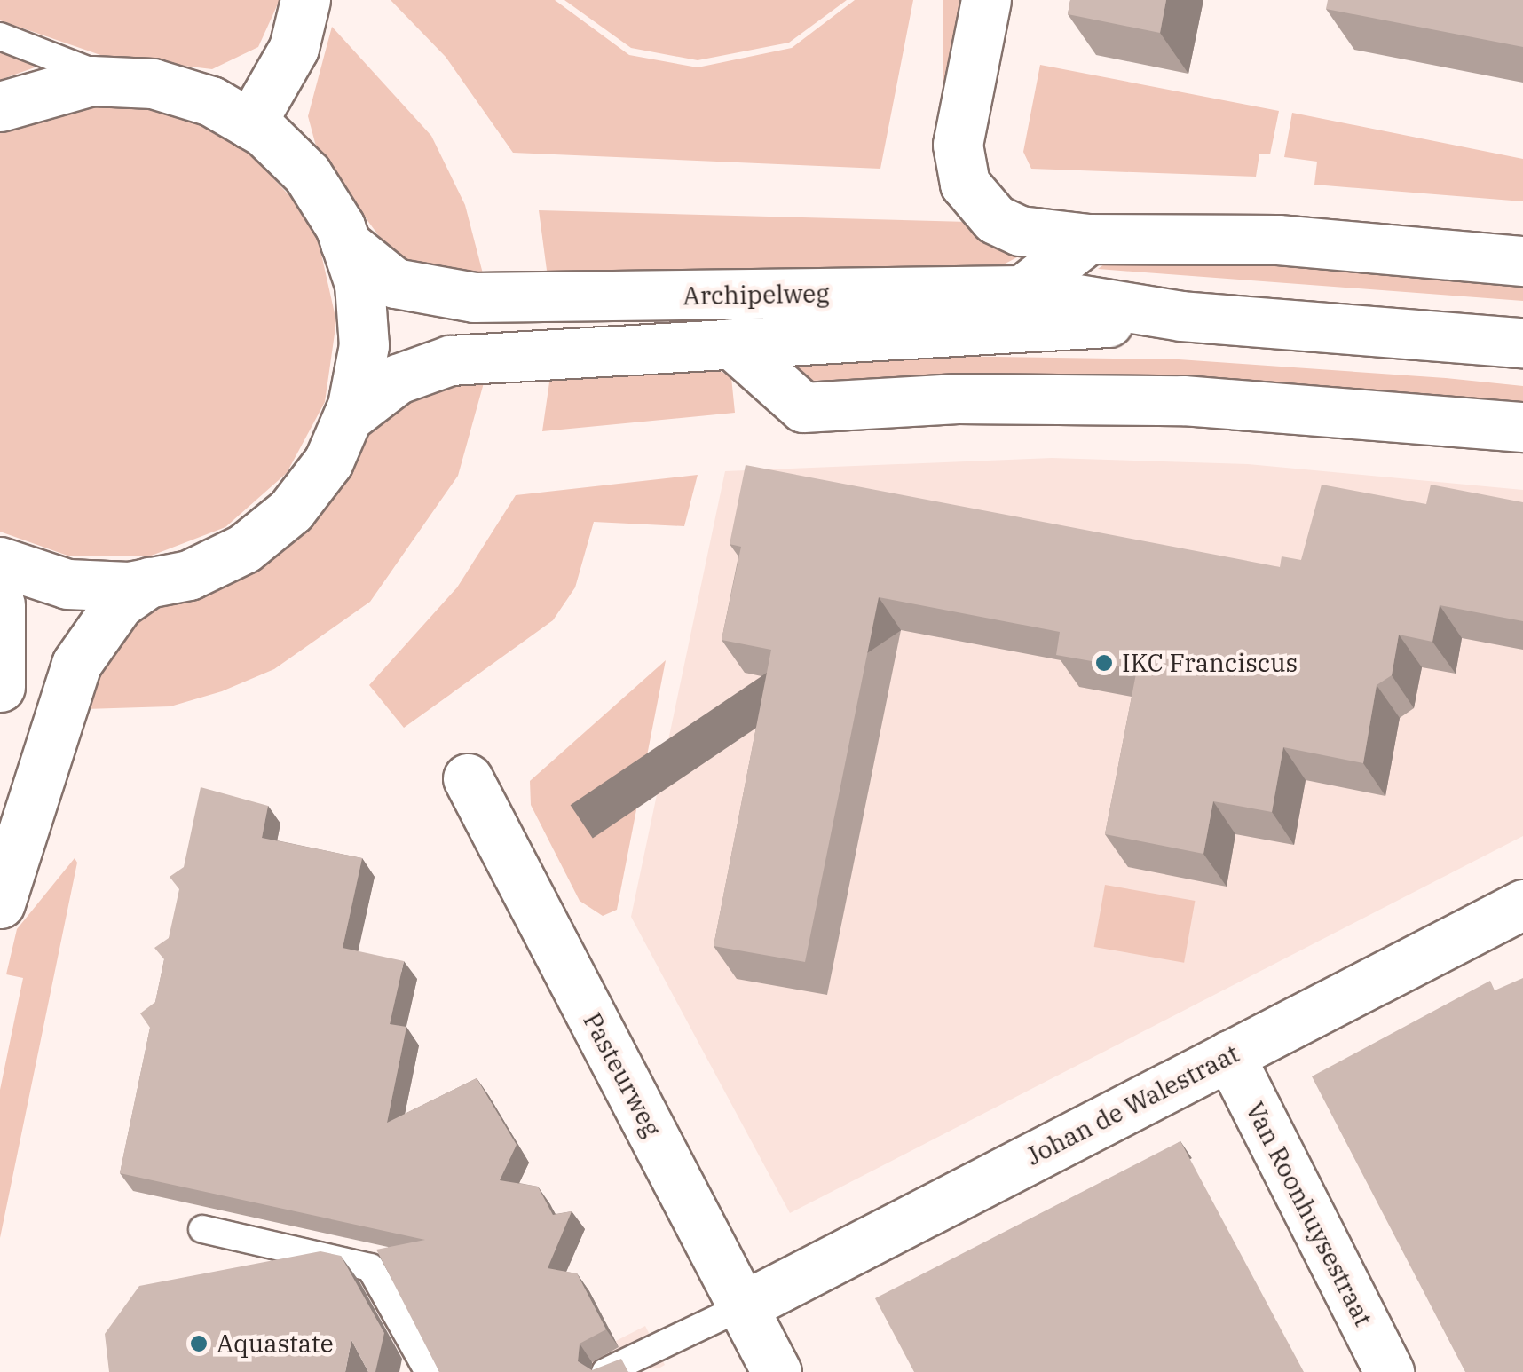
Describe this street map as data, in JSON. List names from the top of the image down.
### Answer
{
  "streets": {
    "main road": [
      "Archipelweg",
      "Pasteurweg",
      "Johan de Walestraat",
      "Van Roonhuysestraat"
    ]
  },
  "crossings": [
    ["Pasteurweg", "Johan de Walestraat"],
    ["Johan de Walestraat", "Van Roonhuysestraat"]
  ],
  "places": ["IKC Franciscus", "Aquastate"]
}
